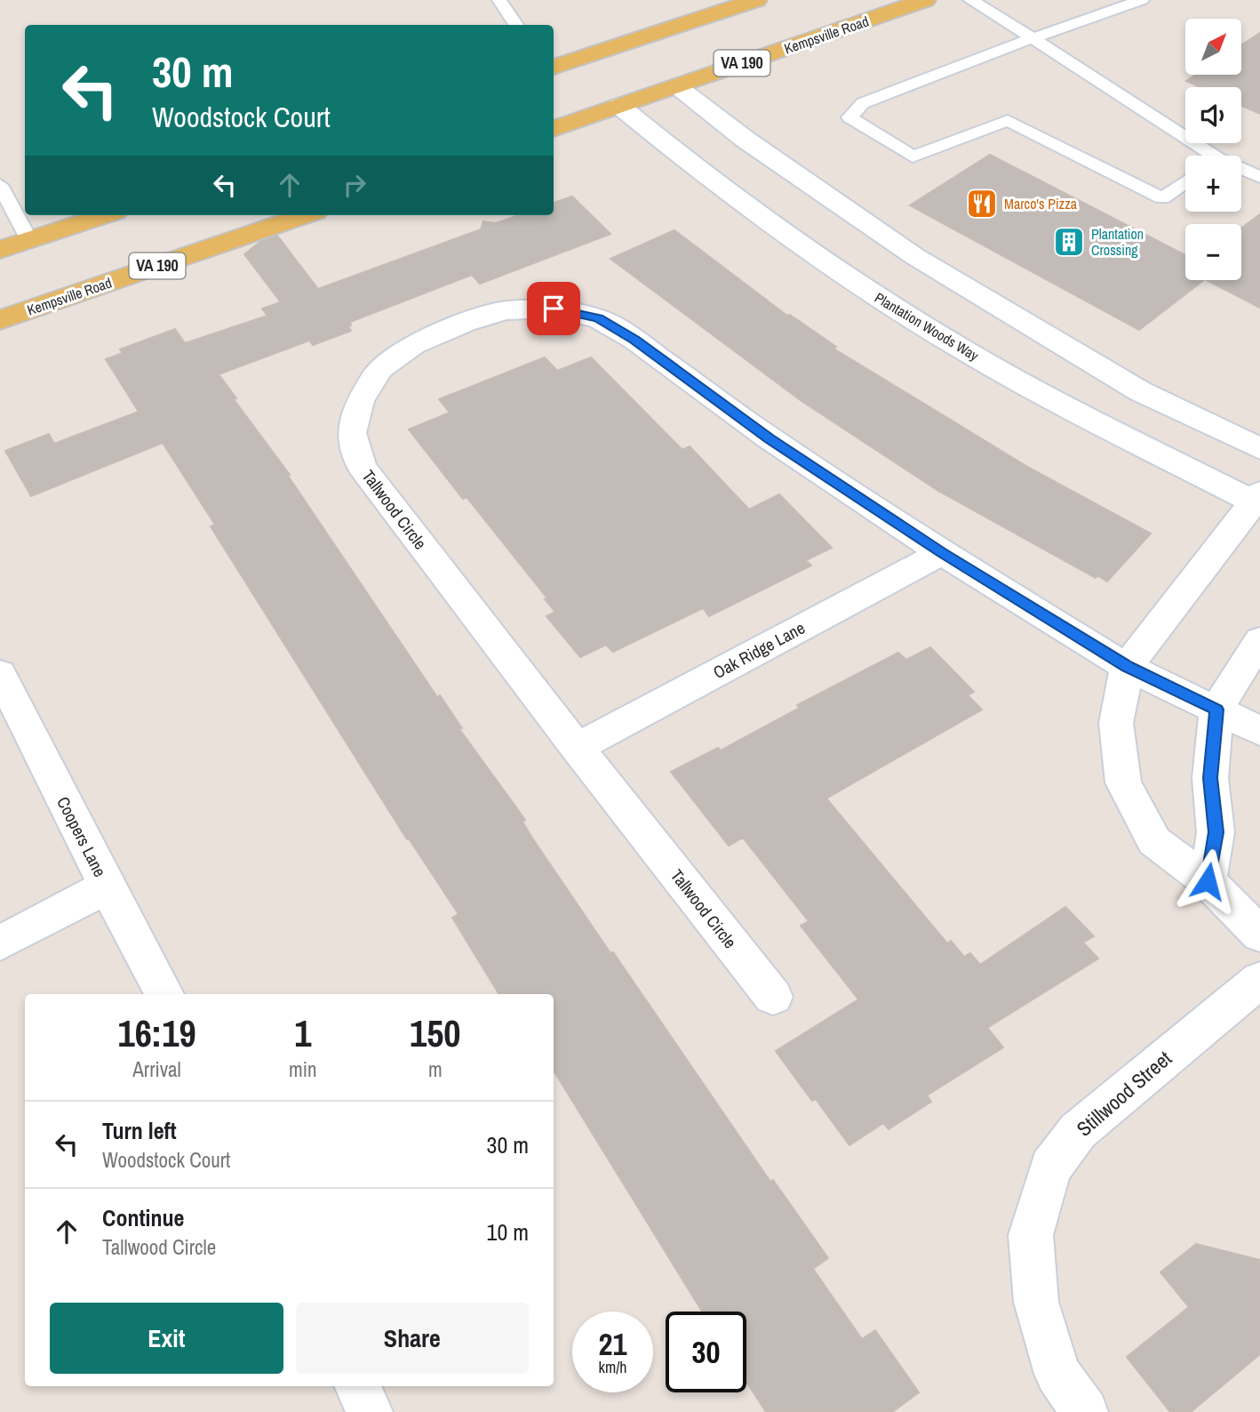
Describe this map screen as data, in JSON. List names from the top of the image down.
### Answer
{
  "streets": {
    "main road": ["Kempsville Road", "VA 190"],
    "street": [
      "Plantation Woods Way",
      "Tallwood Circle",
      "Oak Ridge Lane",
      "Coopers Lane",
      "Stillwood Street"
    ]
  },
  "crossings": [
    ["Kempsville Road", "Plantation Woods Way"],
    ["Tallwood Circle", "Oak Ridge Lane"]
  ],
  "places": {
    "restaurant": ["Marco's Pizza"],
    "building": ["Plantation Crossing"]
  },
  "north": "top right",
  "page": {
    "map_buttons": ["+", "−"],
    "turn": ["30 m", "Woodstock Court"],
    "eta": [
      "16:19",
      "Arrival",
      "1",
      "min",
      "150",
      "m"
    ],
    "list": [
      {
        "name": "Turn left",
        "note": "Woodstock Court",
        "value": "30 m"
      },
      {
        "name": "Continue",
        "note": "Tallwood Circle",
        "value": "10 m"
      }
    ],
    "buttons": ["Exit", "Share"],
    "speed": "21 km/h",
    "limit": "30"
  }
}
